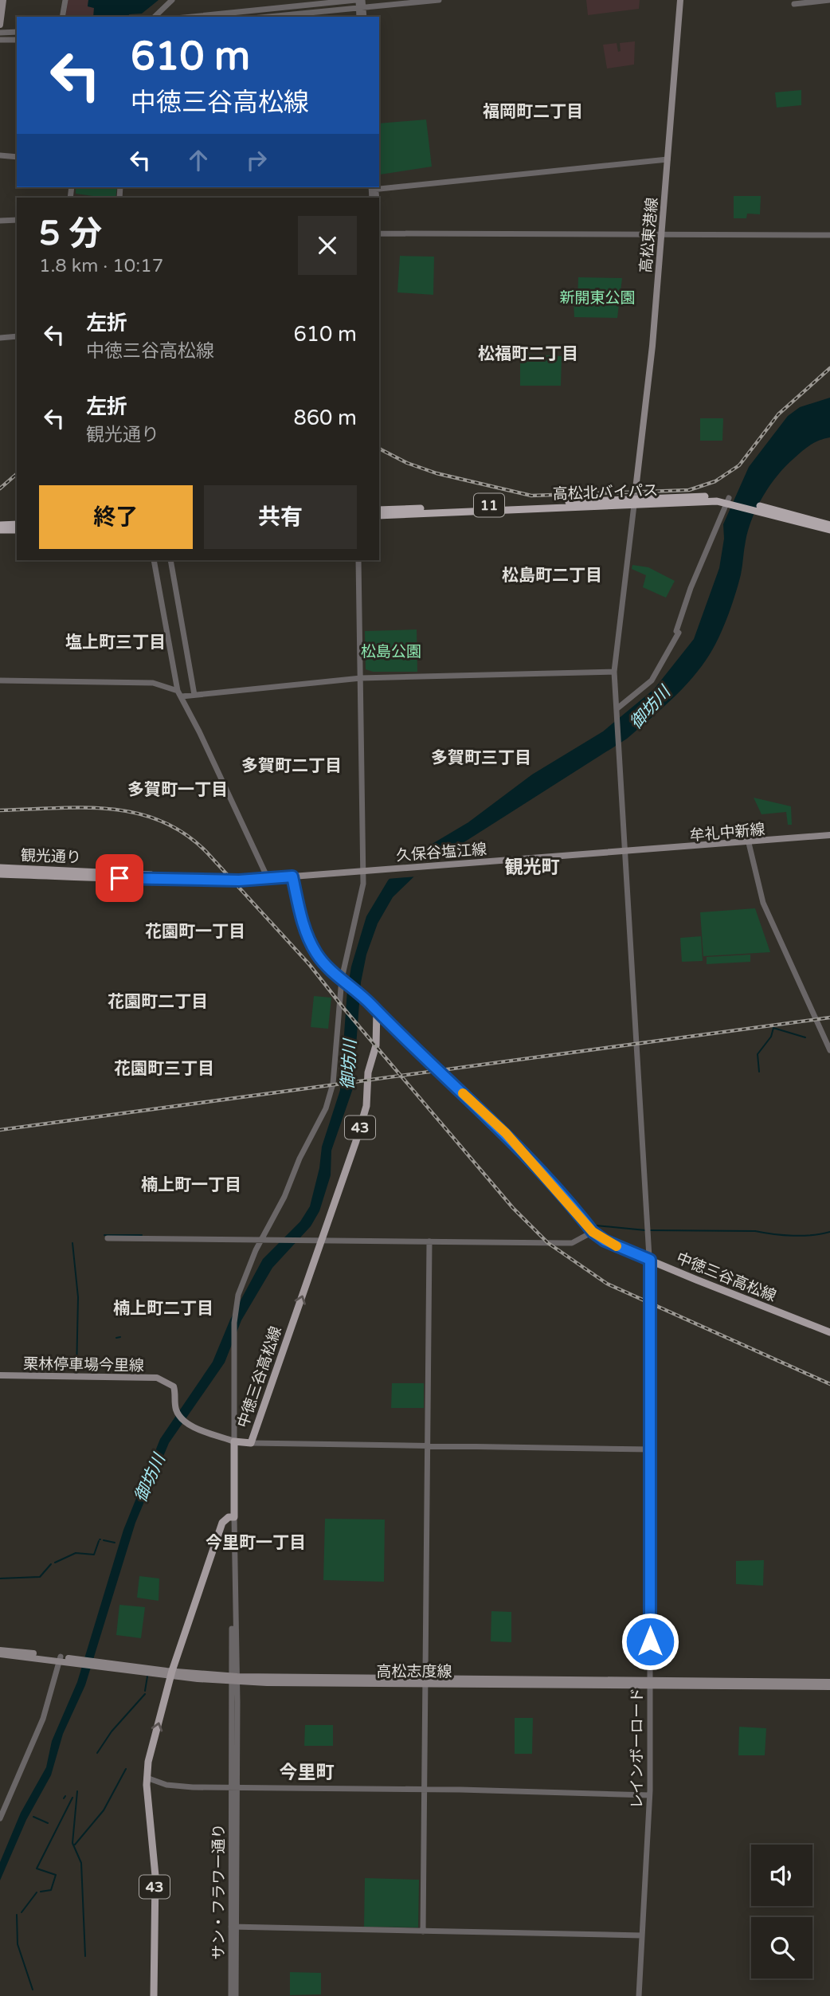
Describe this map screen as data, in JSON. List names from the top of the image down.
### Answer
{
  "streets": {
    "highway": ["高松北バイパス", "11"],
    "main road": [
      "高松東港線",
      "牟礼中新線",
      "久保谷塩江線",
      "観光通り",
      "43",
      "中徳三谷高松線",
      "栗林停車場今里線",
      "高松志度線"
    ],
    "street": ["レインボーロード", "サン・フラワー通り"]
  },
  "crossings": [
    ["高松東港線", "高松北バイパス"],
    ["高松東港線", "レインボーロード"],
    ["高松北バイパス", "レインボーロード"],
    ["牟礼中新線", "久保谷塩江線"],
    ["牟礼中新線", "レインボーロード"],
    ["久保谷塩江線", "観光通り"],
    ["久保谷塩江線", "中徳三谷高松線"],
    ["久保谷塩江線", "レインボーロード"],
    ["観光通り", "中徳三谷高松線"],
    ["43", "中徳三谷高松線"],
    ["43", "高松志度線"],
    ["中徳三谷高松線", "栗林停車場今里線"],
    ["中徳三谷高松線", "レインボーロード"],
    ["高松志度線", "レインボーロード"]
  ],
  "districts": [
    "福岡町二丁目",
    "松福町二丁目",
    "松島町二丁目",
    "塩上町三丁目",
    "多賀町三丁目",
    "多賀町二丁目",
    "多賀町一丁目",
    "観光町",
    "花園町一丁目",
    "花園町二丁目",
    "花園町三丁目",
    "楠上町一丁目",
    "楠上町二丁目",
    "今里町一丁目",
    "今里町"
  ],
  "water": ["御坊川"],
  "parks": ["新開東公園", "松島公園"],
  "page": {
    "turn": ["610 m", "中徳三谷高松線"],
    "heading": ["5 分", "1.8 km · 10:17"],
    "list": [
      {
        "name": "左折",
        "note": "中徳三谷高松線",
        "value": "610 m"
      },
      {
        "name": "左折",
        "note": "観光通り",
        "value": "860 m"
      }
    ],
    "buttons": ["終了", "共有"]
  }
}
